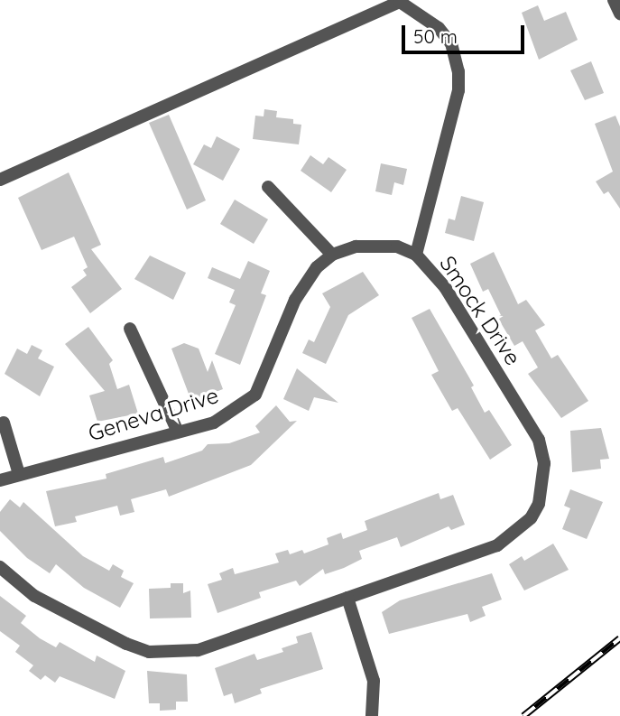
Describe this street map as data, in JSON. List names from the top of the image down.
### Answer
{
  "streets": {
    "street": ["Smock Drive", "Geneva Drive"]
  },
  "scale_bar": "50 m"
}
